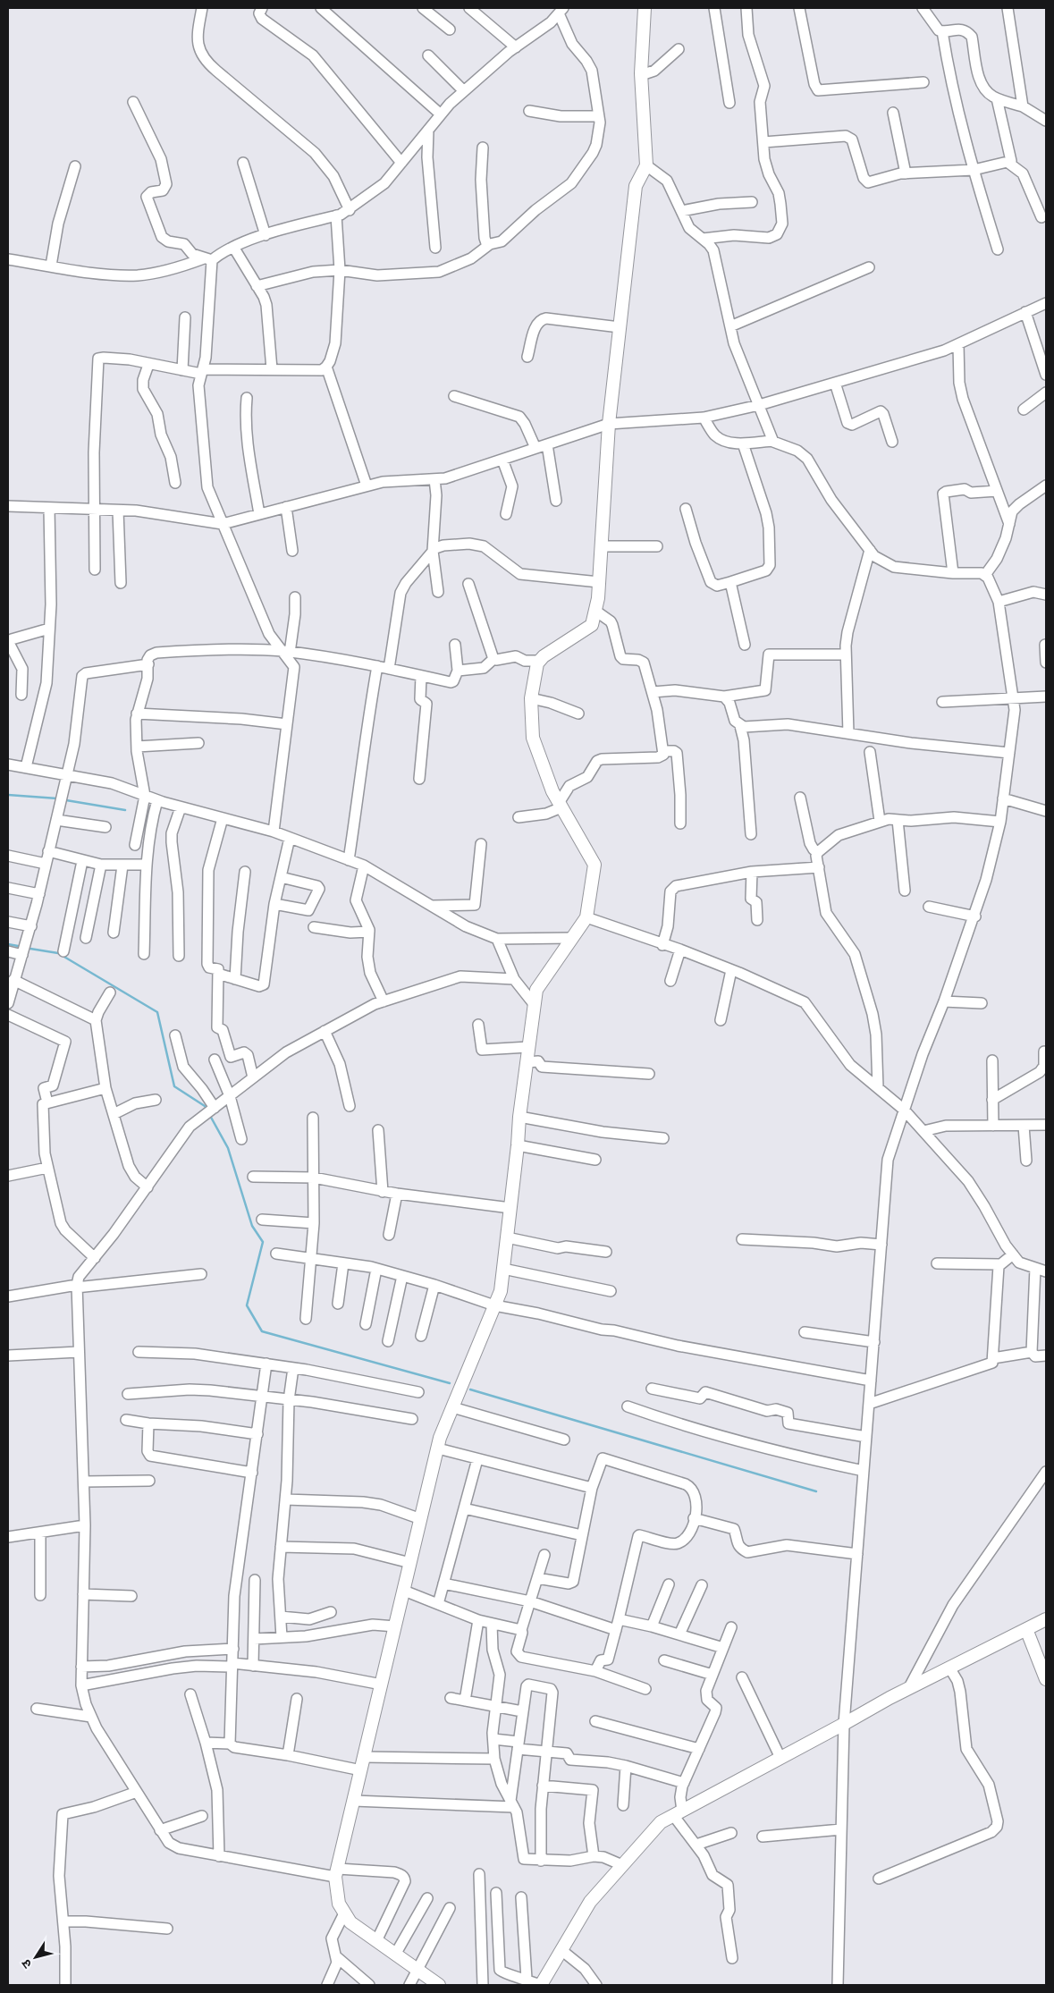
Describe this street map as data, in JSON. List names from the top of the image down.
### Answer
{
  "north": "bottom left"
}
